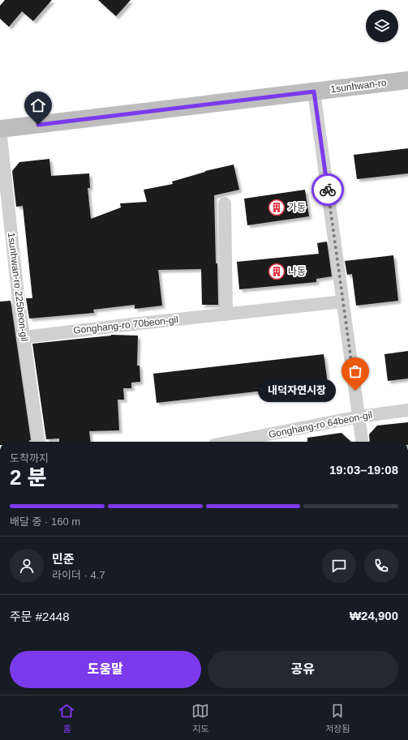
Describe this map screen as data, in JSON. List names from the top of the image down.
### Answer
{
  "streets": {
    "main road": ["1sunhwan-ro"],
    "street": ["1sunhwan-ro 225beon-gil", "Gonghang-ro 70beon-gil", "Gonghang-ro 64beon-gil"]
  },
  "crossings": [
    ["1sunhwan-ro", "1sunhwan-ro 225beon-gil"],
    ["1sunhwan-ro 225beon-gil", "Gonghang-ro 70beon-gil"]
  ],
  "places": {
    "building": ["가동", "나동"],
    "other": ["내덕자연시장"]
  },
  "page": {
    "bubble": "내덕자연시장",
    "heading": ["2 분", "도착까지", "19:03–19:08"],
    "panel": [
      "민준",
      "라이더 · 4.7",
      "주문 #2448",
      "₩24,900"
    ],
    "bar": "배달 중 · 160 m",
    "buttons": ["도움말", "공유"],
    "tabs": ["홈", "지도", "저장됨"]
  }
}
